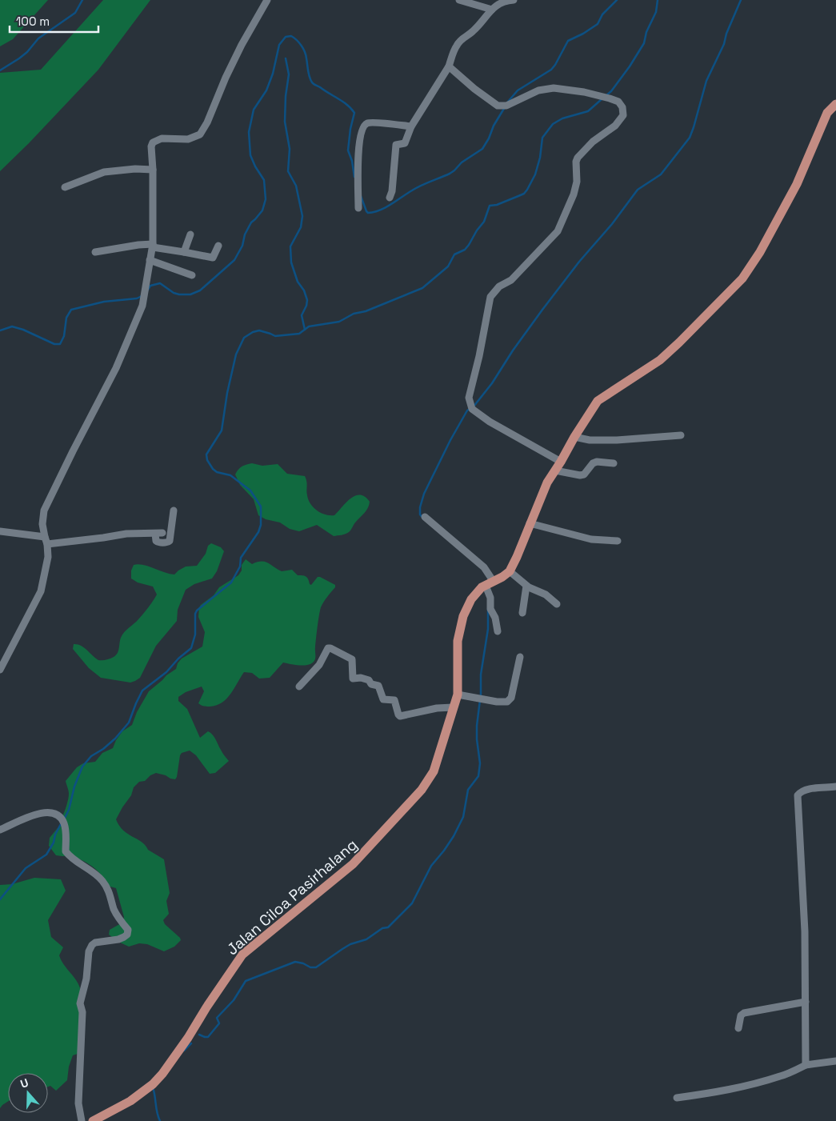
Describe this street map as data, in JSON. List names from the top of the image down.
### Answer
{
  "streets": {
    "main road": ["Jalan Ciloa Pasirhalang"]
  },
  "scale_bar": "100 m",
  "north": "top"
}
